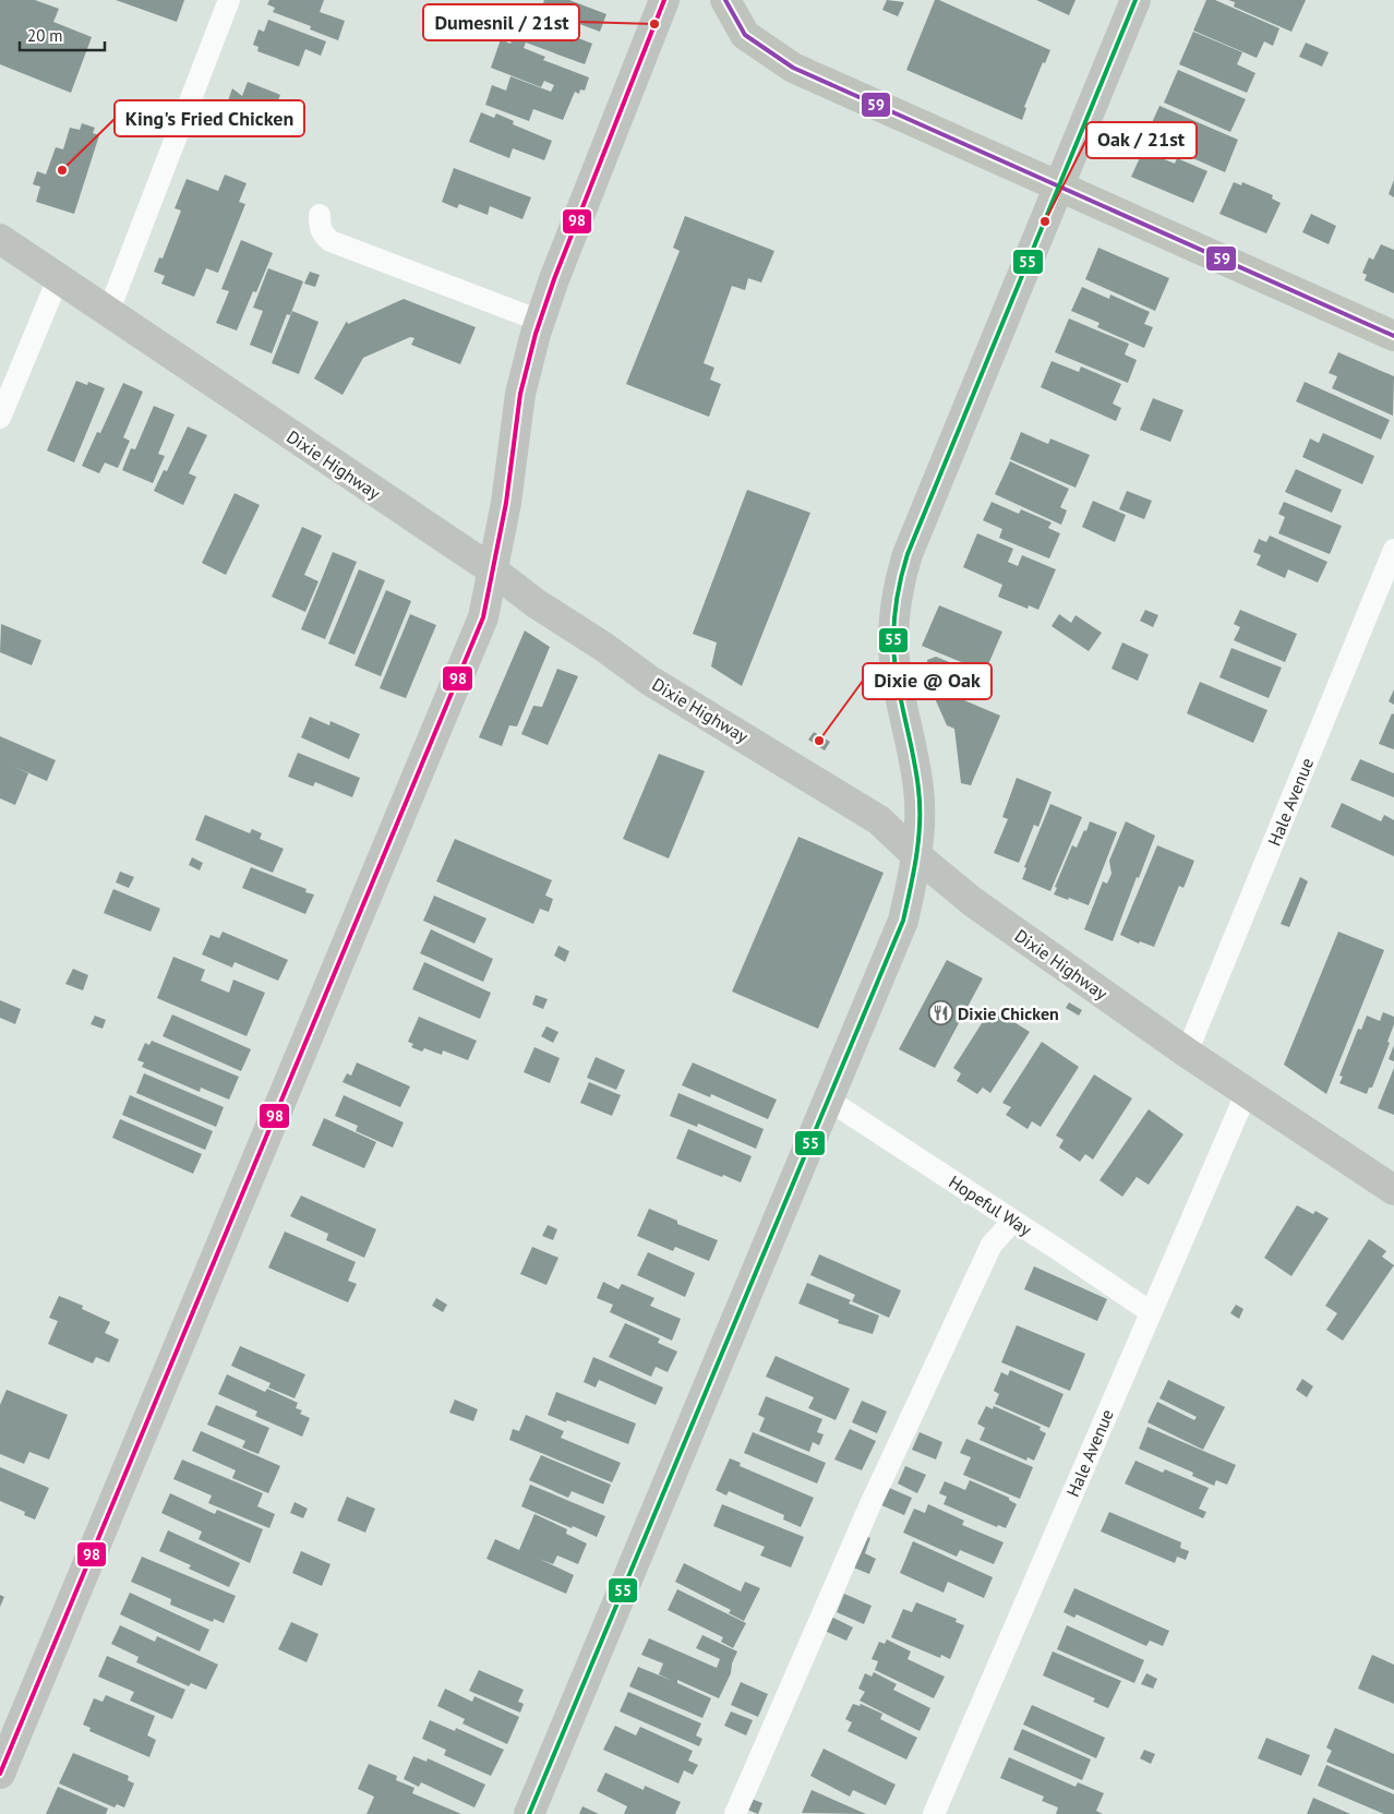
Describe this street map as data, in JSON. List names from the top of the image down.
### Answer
{
  "streets": {
    "main road": ["Dixie Highway"],
    "street": ["Hale Avenue", "Hopeful Way"]
  },
  "crossings": [
    ["Dixie Highway", "Hale Avenue"],
    ["Hale Avenue", "Hopeful Way"]
  ],
  "places": {
    "other": [
      "Dumesnil / 21st",
      "King's Fried Chicken",
      "Oak / 21st",
      "Dixie @ Oak"
    ],
    "restaurant": ["Dixie Chicken"]
  },
  "lines": ["transit line 59", "transit line 98", "transit line 55"],
  "scale_bar": "20 m"
}
